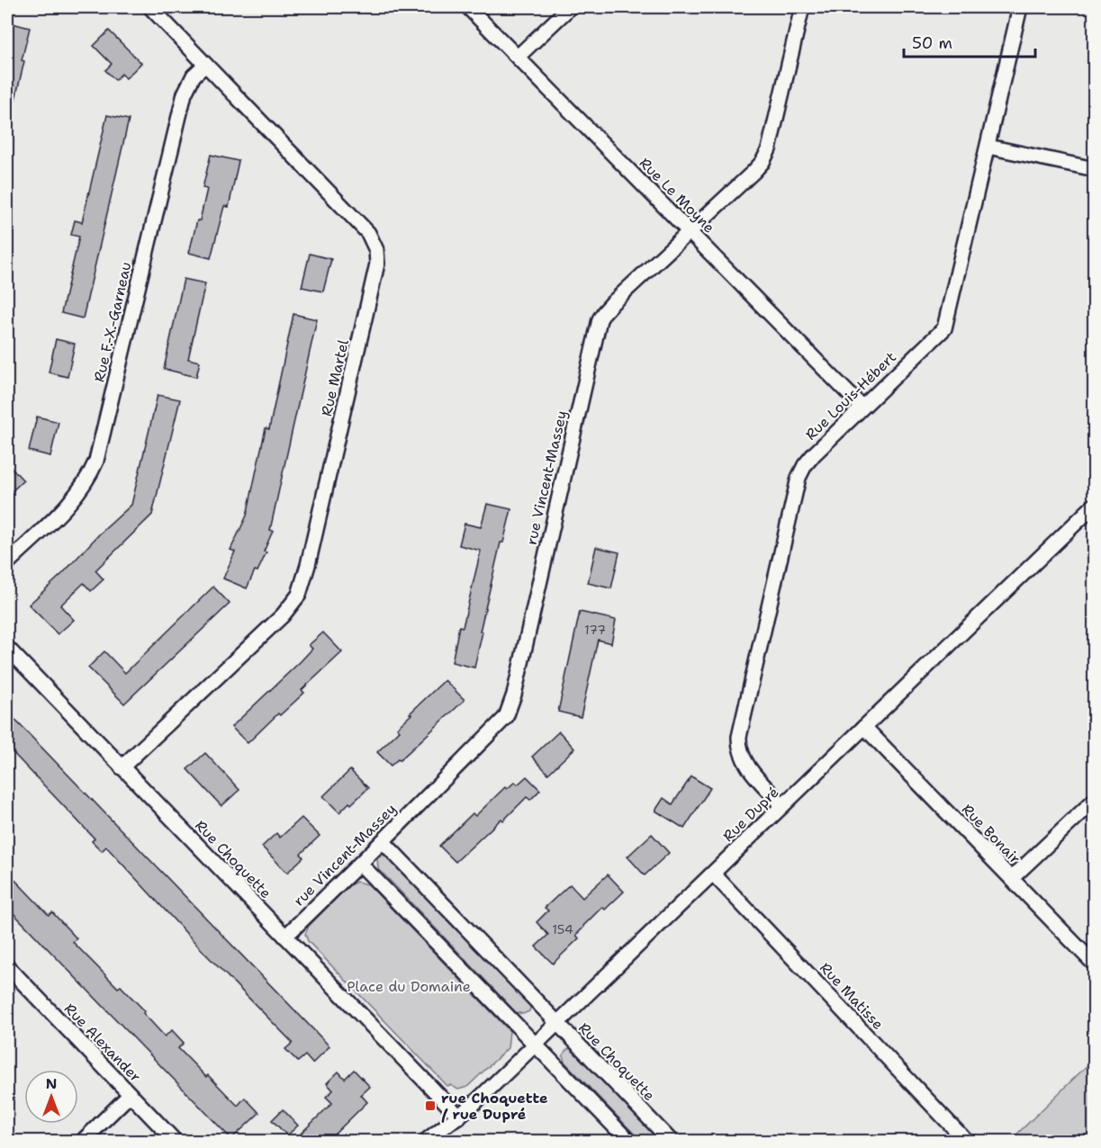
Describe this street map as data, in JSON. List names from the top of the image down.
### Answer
{
  "streets": {
    "street": [
      "Rue Le Moyne",
      "Rue F.-X.-Garneau",
      "Rue Martel",
      "Rue Louis-Hébert",
      "rue Vincent-Massey",
      "Rue Dupré",
      "Rue Bonair",
      "Rue Choquette",
      "Rue Matisse",
      "Rue Alexander"
    ]
  },
  "crossings": [
    ["Rue Le Moyne", "Rue Louis-Hébert"],
    ["Rue Le Moyne", "rue Vincent-Massey"],
    ["Rue F.-X.-Garneau", "Rue Martel"],
    ["Rue Martel", "Rue Choquette"],
    ["Rue Louis-Hébert", "Rue Dupré"],
    ["rue Vincent-Massey", "Rue Choquette"],
    ["Rue Dupré", "Rue Bonair"],
    ["Rue Dupré", "Rue Choquette"],
    ["Rue Dupré", "Rue Matisse"]
  ],
  "parks": ["Place du Domaine"],
  "places": {
    "transit": ["rue Choquette / rue Dupré"]
  },
  "house_numbers": ["177", "154"],
  "scale_bar": "50 m",
  "north": "top"
}
